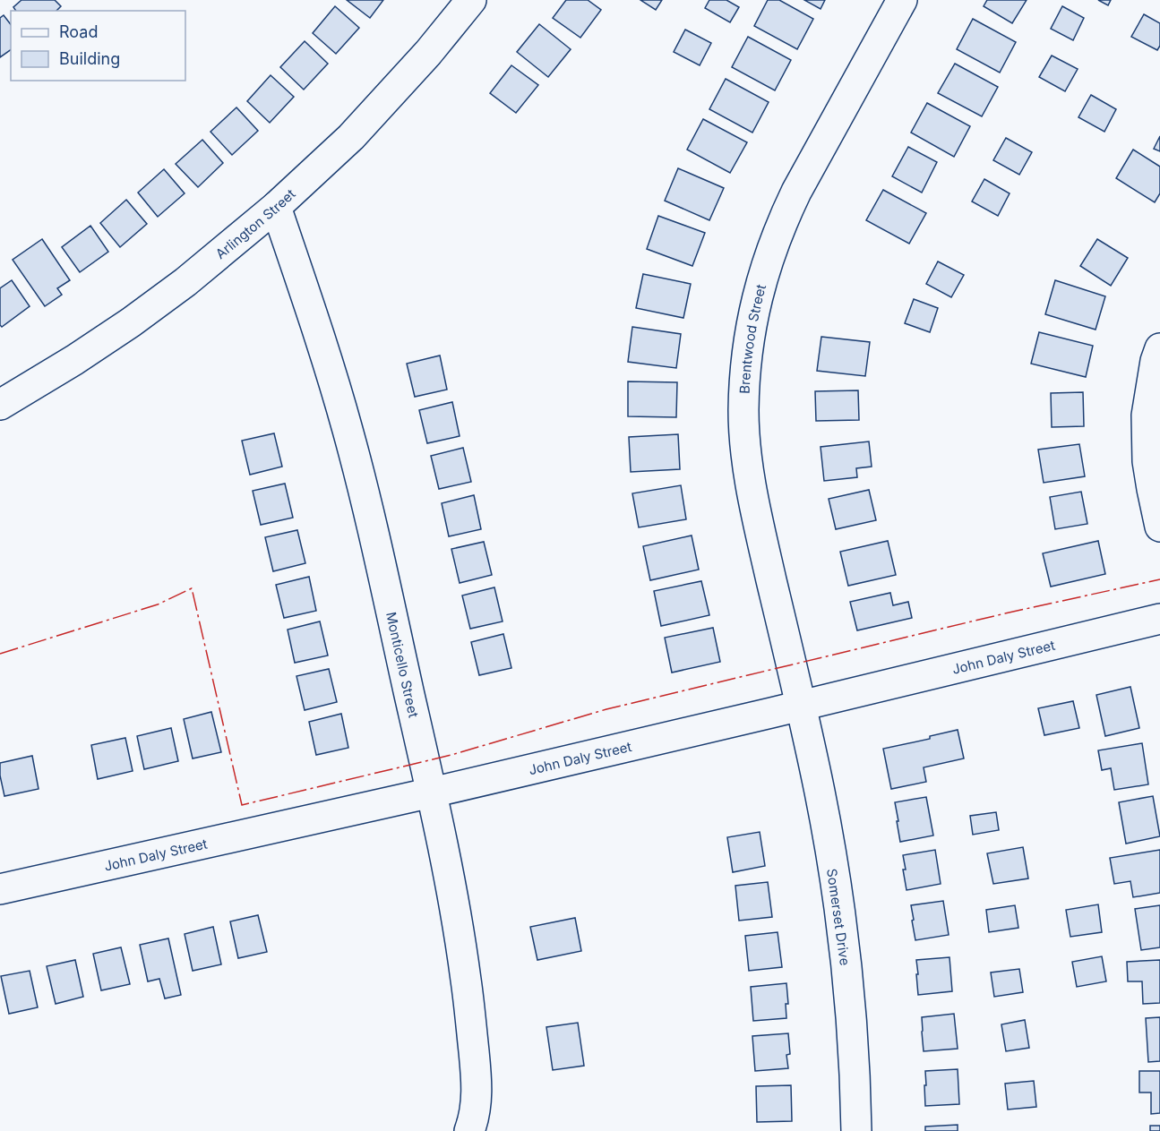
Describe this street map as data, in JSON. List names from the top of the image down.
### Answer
{
  "streets": {
    "street": [
      "Arlington Street",
      "Brentwood Street",
      "John Daly Street",
      "Monticello Street",
      "Somerset Drive"
    ]
  },
  "crossings": [
    ["Arlington Street", "Monticello Street"],
    ["Brentwood Street", "John Daly Street"],
    ["Brentwood Street", "Somerset Drive"],
    ["John Daly Street", "Monticello Street"],
    ["John Daly Street", "Somerset Drive"]
  ],
  "legend": ["Road", "Building"]
}
